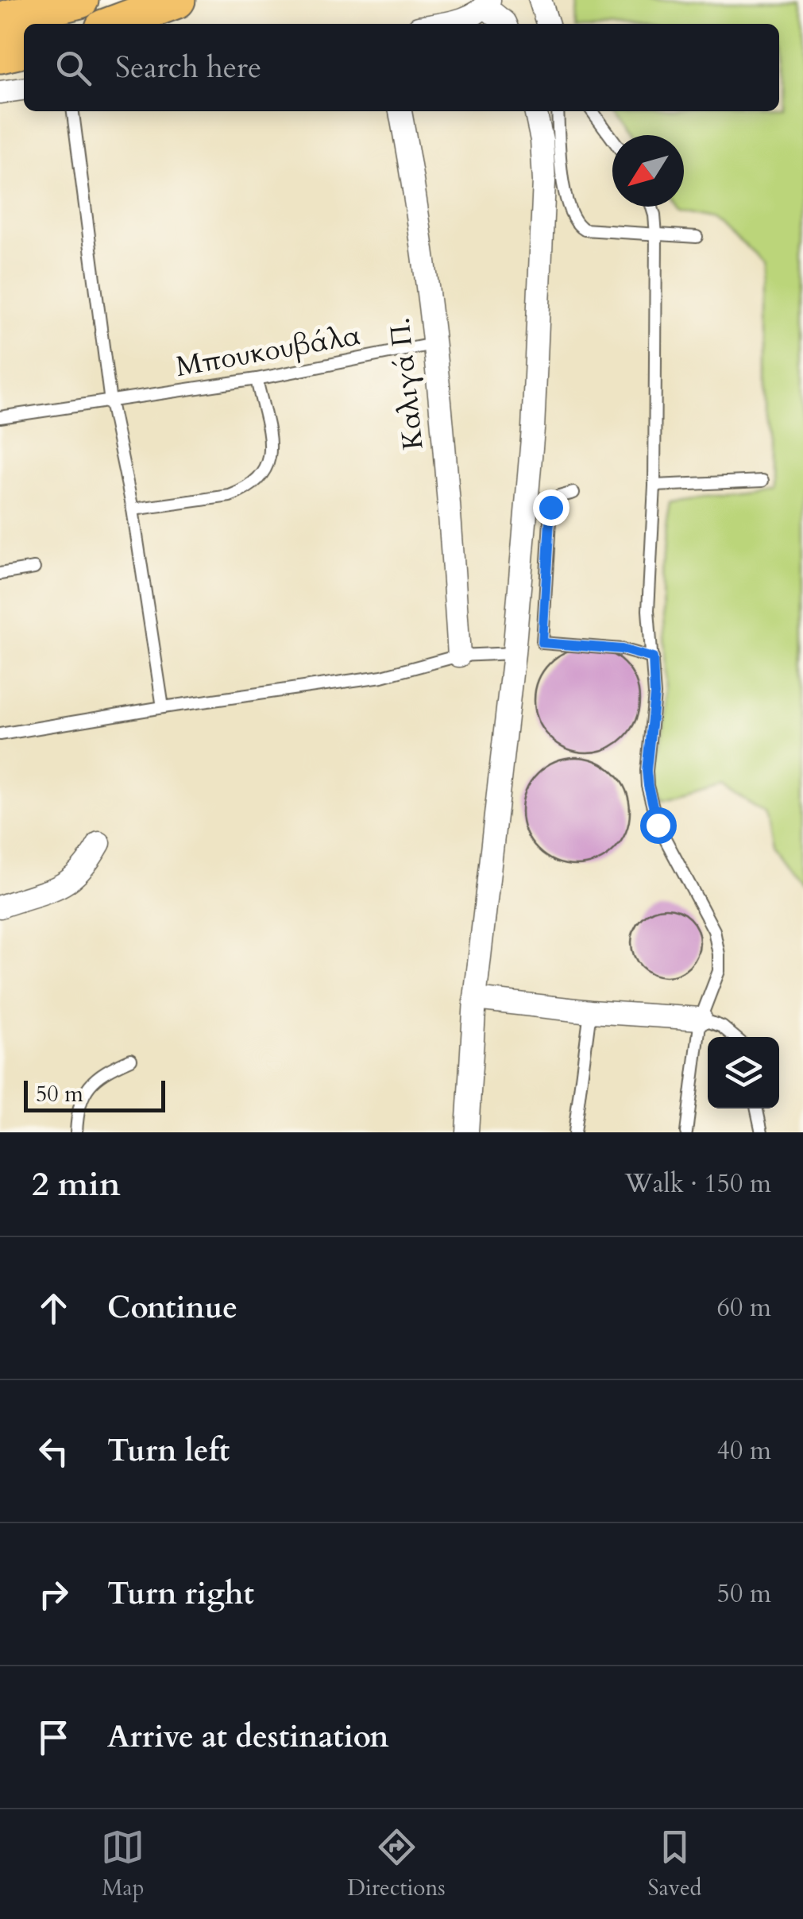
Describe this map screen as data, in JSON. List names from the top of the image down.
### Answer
{
  "streets": {
    "street": ["Καλιγά Π."],
    "lane": ["Μπουκουβάλα"]
  },
  "crossings": [
    ["Μπουκουβάλα", "Καλιγά Π."]
  ],
  "scale_bar": "50 m",
  "north": "bottom left",
  "page": {
    "search": "Search here",
    "scale": "50 m",
    "heading": ["2 min", "Walk · 150 m"],
    "list": [
      ["Continue", "60 m"],
      ["Turn left", "40 m"],
      ["Turn right", "50 m"],
      "Arrive at destination"
    ],
    "nav": ["Map", "Directions", "Saved"]
  }
}
